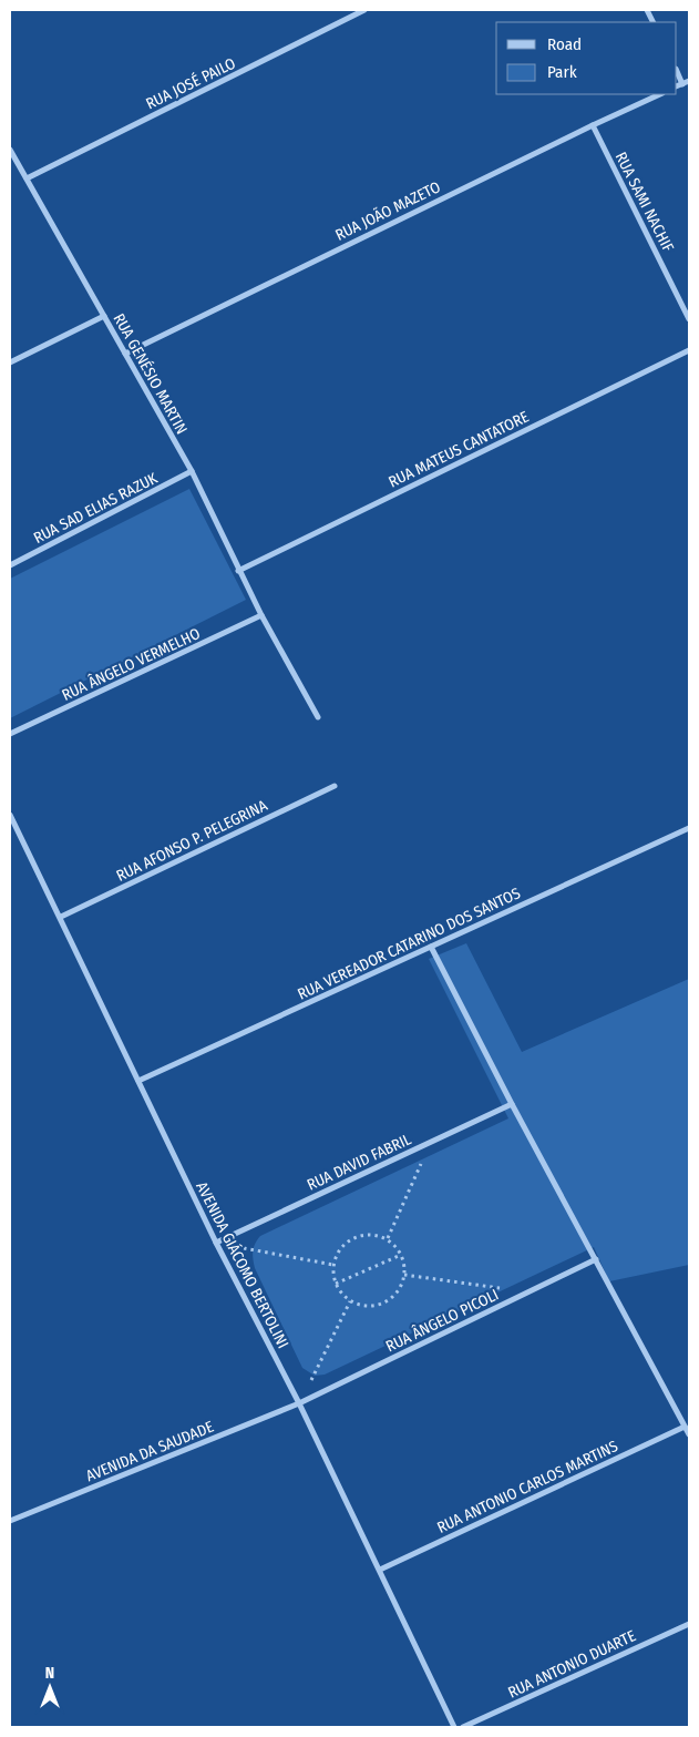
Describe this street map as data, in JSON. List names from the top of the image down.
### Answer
{
  "streets": {
    "street": [
      "RUA JOSÉ PAILO",
      "RUA SAMI NACHIF",
      "RUA JOÃO MAZETO",
      "RUA GENÉSIO MARTIN",
      "RUA MATEUS CANTATORE",
      "RUA SAD ELIAS RAZUK",
      "RUA ÂNGELO VERMELHO",
      "RUA AFONSO P. PELEGRINA",
      "RUA VEREADOR CATARINO DOS SANTOS",
      "RUA DAVID FABRIL",
      "AVENIDA GIÁCOMO BERTOLINI",
      "RUA ÂNGELO PICOLI",
      "AVENIDA DA SAUDADE",
      "RUA ANTONIO CARLOS MARTINS",
      "RUA ANTONIO DUARTE"
    ]
  },
  "crossings": [
    ["RUA JOSÉ PAILO", "RUA GENÉSIO MARTIN"],
    ["RUA SAMI NACHIF", "RUA JOÃO MAZETO"],
    ["RUA JOÃO MAZETO", "RUA GENÉSIO MARTIN"],
    ["RUA GENÉSIO MARTIN", "RUA MATEUS CANTATORE"],
    ["RUA GENÉSIO MARTIN", "RUA SAD ELIAS RAZUK"],
    ["RUA GENÉSIO MARTIN", "RUA ÂNGELO VERMELHO"],
    ["RUA AFONSO P. PELEGRINA", "AVENIDA GIÁCOMO BERTOLINI"],
    ["RUA VEREADOR CATARINO DOS SANTOS", "AVENIDA GIÁCOMO BERTOLINI"],
    ["RUA DAVID FABRIL", "AVENIDA GIÁCOMO BERTOLINI"],
    ["AVENIDA GIÁCOMO BERTOLINI", "RUA ÂNGELO PICOLI"],
    ["AVENIDA GIÁCOMO BERTOLINI", "AVENIDA DA SAUDADE"],
    ["AVENIDA GIÁCOMO BERTOLINI", "RUA ANTONIO CARLOS MARTINS"],
    ["RUA ÂNGELO PICOLI", "AVENIDA DA SAUDADE"]
  ],
  "legend": ["Road", "Park"],
  "north": "top"
}
